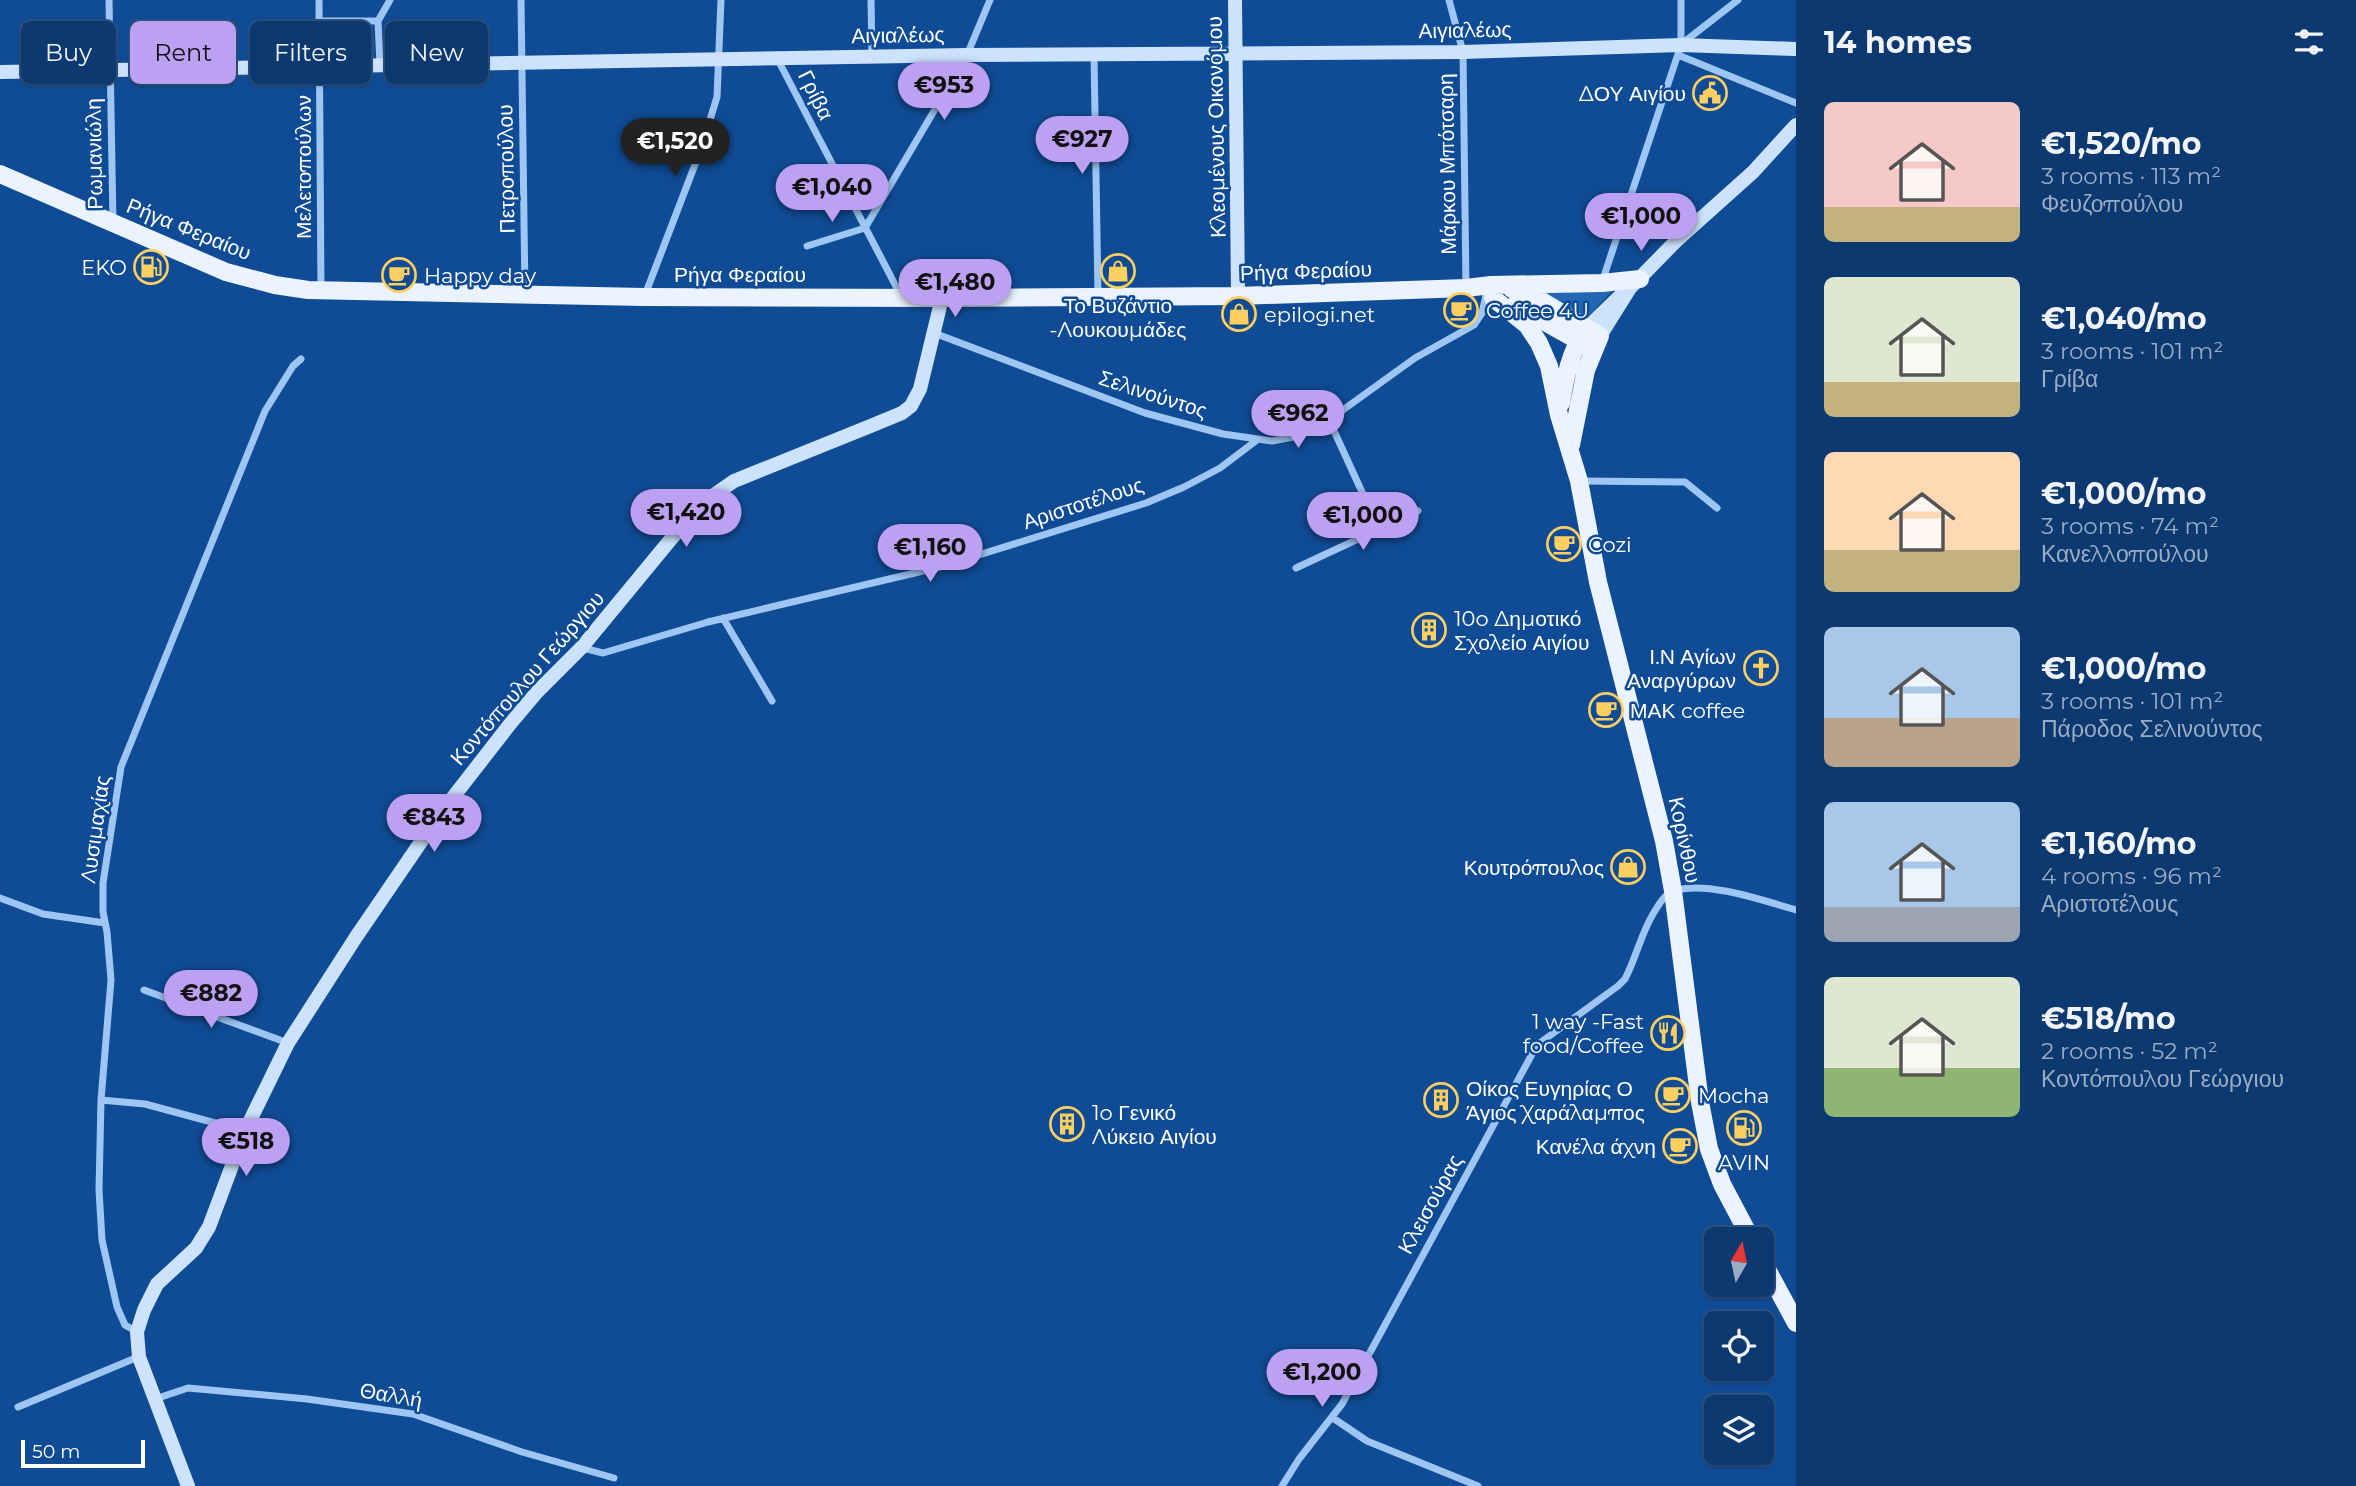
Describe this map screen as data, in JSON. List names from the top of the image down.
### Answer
{
  "streets": {
    "main road": ["Ρήγα Φεραίου", "Κορίνθου"],
    "street": [
      "Αιγιαλέως",
      "Γρίβα",
      "Κλεομένους Οικονόμου",
      "Ρωμανιώλη",
      "Μάρκου Μπότσαρη",
      "Μελετοπούλων",
      "Πετροπούλου",
      "Σελινούντος",
      "Αριστοτέλους",
      "Κοντόπουλου Γεώργιου",
      "Λυσιμαχίας",
      "Κλεισούρας",
      "Θαλλή"
    ]
  },
  "crossings": [
    ["Αιγιαλέως", "Γρίβα"],
    ["Αιγιαλέως", "Κλεομένους Οικονόμου"],
    ["Αιγιαλέως", "Μάρκου Μπότσαρη"],
    ["Αιγιαλέως", "Πετροπούλου"],
    ["Γρίβα", "Ρήγα Φεραίου"],
    ["Κλεομένους Οικονόμου", "Ρήγα Φεραίου"],
    ["Ρωμανιώλη", "Ρήγα Φεραίου"],
    ["Μάρκου Μπότσαρη", "Ρήγα Φεραίου"],
    ["Μελετοπούλων", "Ρήγα Φεραίου"],
    ["Πετροπούλου", "Ρήγα Φεραίου"],
    ["Ρήγα Φεραίου", "Κοντόπουλου Γεώργιου"],
    ["Σελινούντος", "Αριστοτέλους"],
    ["Σελινούντος", "Κοντόπουλου Γεώργιου"],
    ["Σελινούντος", "Κορίνθου"],
    ["Αριστοτέλους", "Κοντόπουλου Γεώργιου"],
    ["Κοντόπουλου Γεώργιου", "Λυσιμαχίας"],
    ["Κοντόπουλου Γεώργιου", "Θαλλή"],
    ["Κορίνθου", "Κλεισούρας"]
  ],
  "places": {
    "public building": ["ΔΟΥ Αιγίου"],
    "fuel station": ["EKO", "AVIN"],
    "shop": ["Το Βυζάντιο -Λουκουμάδες", "epilogi.net", "Κουτρόπουλος"],
    "cafe": [
      "Happy day",
      "Coffee 4U",
      "Cozi",
      "ΜΑΚ coffee",
      "Mocha",
      "Κανέλα άχνη"
    ],
    "building": ["10o Δημοτικό Σχολείο Αιγίου", "Οίκος Ευγηρίας Ο Άγιος Χαράλαμπος", "1o Γενικό Λύκειο Αιγίου"],
    "church": ["Ι.Ν Αγίων Αναργύρων"],
    "restaurant": ["1 way -Fast food/Coffee"]
  },
  "scale_bar": "50 m",
  "north": "top",
  "page": {
    "heading": "14 homes",
    "chip": [
      "Buy",
      "Rent",
      "Filters",
      "New"
    ],
    "price": [
      "€953",
      "€927",
      "€1,520",
      "€1,040",
      "€1,000",
      "€1,480",
      "€962",
      "€1,420",
      "€1,000",
      "€1,160",
      "€843",
      "€882",
      "€518",
      "€1,200"
    ],
    "list": [
      {
        "name": "€1,520/mo",
        "note": "3 rooms · 113 m² · Φευζοπούλου"
      },
      {
        "name": "€1,040/mo",
        "note": "3 rooms · 101 m² · Γρίβα"
      },
      {
        "name": "€1,000/mo",
        "note": "3 rooms · 74 m² · Κανελλοπούλου"
      },
      {
        "name": "€1,000/mo",
        "note": "3 rooms · 101 m² · Πάροδος Σελινούντος"
      },
      {
        "name": "€1,160/mo",
        "note": "4 rooms · 96 m² · Αριστοτέλους"
      },
      {
        "name": "€518/mo",
        "note": "2 rooms · 52 m² · Κοντόπουλου Γεώργιου"
      }
    ],
    "scale": "50 m"
  }
}
